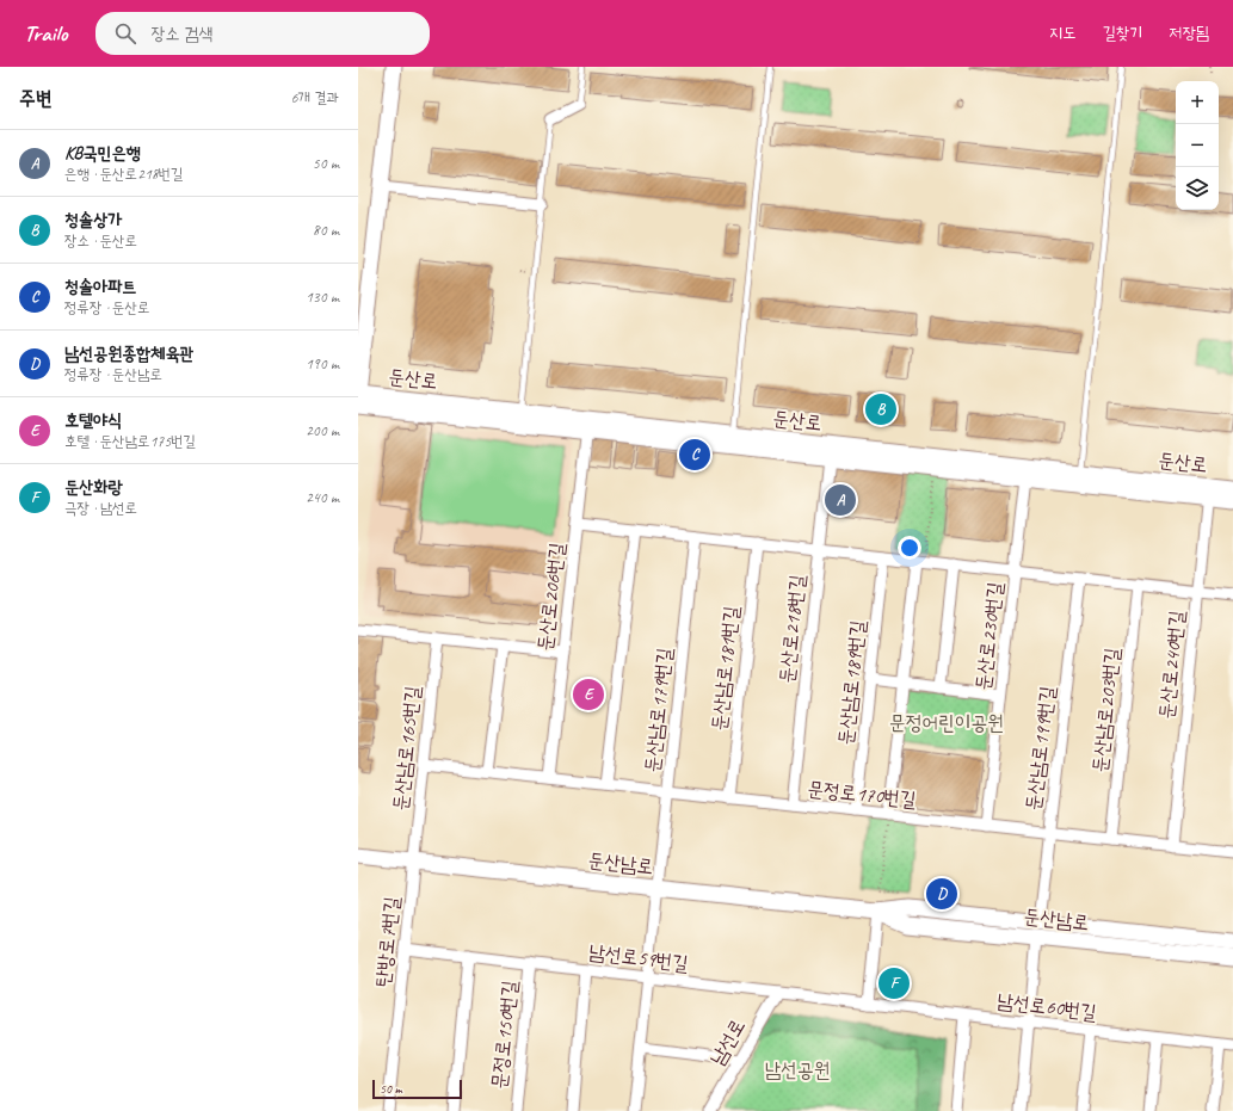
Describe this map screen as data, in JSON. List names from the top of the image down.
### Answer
{
  "streets": {
    "main road": ["둔산로", "둔산남로"],
    "street": [
      "둔산로206번길",
      "둔산로218번길",
      "둔산로230번길",
      "둔산로240번길",
      "둔산남로181번길",
      "둔산남로189번길",
      "둔산남로179번길",
      "둔산남로203번길",
      "둔산남로165번길",
      "둔산남로199번길",
      "문정로170번길",
      "탄방로7번길",
      "남선로59번길",
      "남선로60번길",
      "문정로150번길",
      "남선로"
    ]
  },
  "crossings": [
    ["둔산로", "둔산로206번길"],
    ["둔산로", "둔산로218번길"],
    ["둔산로", "둔산로230번길"],
    ["둔산로", "둔산로240번길"],
    ["둔산로206번길", "문정로170번길"],
    ["둔산로218번길", "문정로170번길"],
    ["둔산로230번길", "문정로170번길"],
    ["둔산로240번길", "문정로170번길"],
    ["둔산남로181번길", "문정로170번길"],
    ["둔산남로189번길", "문정로170번길"],
    ["둔산남로179번길", "문정로170번길"],
    ["둔산남로179번길", "둔산남로"],
    ["둔산남로179번길", "남선로59번길"],
    ["둔산남로203번길", "문정로170번길"],
    ["둔산남로165번길", "문정로170번길"],
    ["둔산남로165번길", "둔산남로"],
    ["둔산남로165번길", "탄방로7번길"],
    ["둔산남로199번길", "문정로170번길"],
    ["둔산남로199번길", "둔산남로"],
    ["둔산남로", "탄방로7번길"],
    ["탄방로7번길", "남선로59번길"],
    ["남선로59번길", "남선로60번길"],
    ["남선로59번길", "문정로150번길"],
    ["남선로59번길", "남선로"]
  ],
  "parks": ["문정어린이공원", "남선공원"],
  "scale_bar": "50 m",
  "page": {
    "header": "Trailo",
    "search": "장소 검색",
    "nav": ["지도", "길찾기", "저장됨"],
    "heading": ["주변", "6개 결과"],
    "map_buttons": ["+", "−"],
    "list": [
      {
        "mark": "A",
        "name": "KB국민은행",
        "note": "은행 · 둔산로218번길",
        "value": "50 m"
      },
      {
        "mark": "B",
        "name": "청솔상가",
        "note": "장소 · 둔산로",
        "value": "80 m"
      },
      {
        "mark": "C",
        "name": "청솔아파트",
        "note": "정류장 · 둔산로",
        "value": "130 m"
      },
      {
        "mark": "D",
        "name": "남선공원종합체육관",
        "note": "정류장 · 둔산남로",
        "value": "190 m"
      },
      {
        "mark": "E",
        "name": "호텔야식",
        "note": "호텔 · 둔산남로175번길",
        "value": "200 m"
      },
      {
        "mark": "F",
        "name": "둔산화랑",
        "note": "극장 · 남선로",
        "value": "240 m"
      }
    ],
    "pins": [
      "B",
      "C",
      "A",
      "E",
      "D",
      "F"
    ],
    "scale": "50 m"
  }
}
